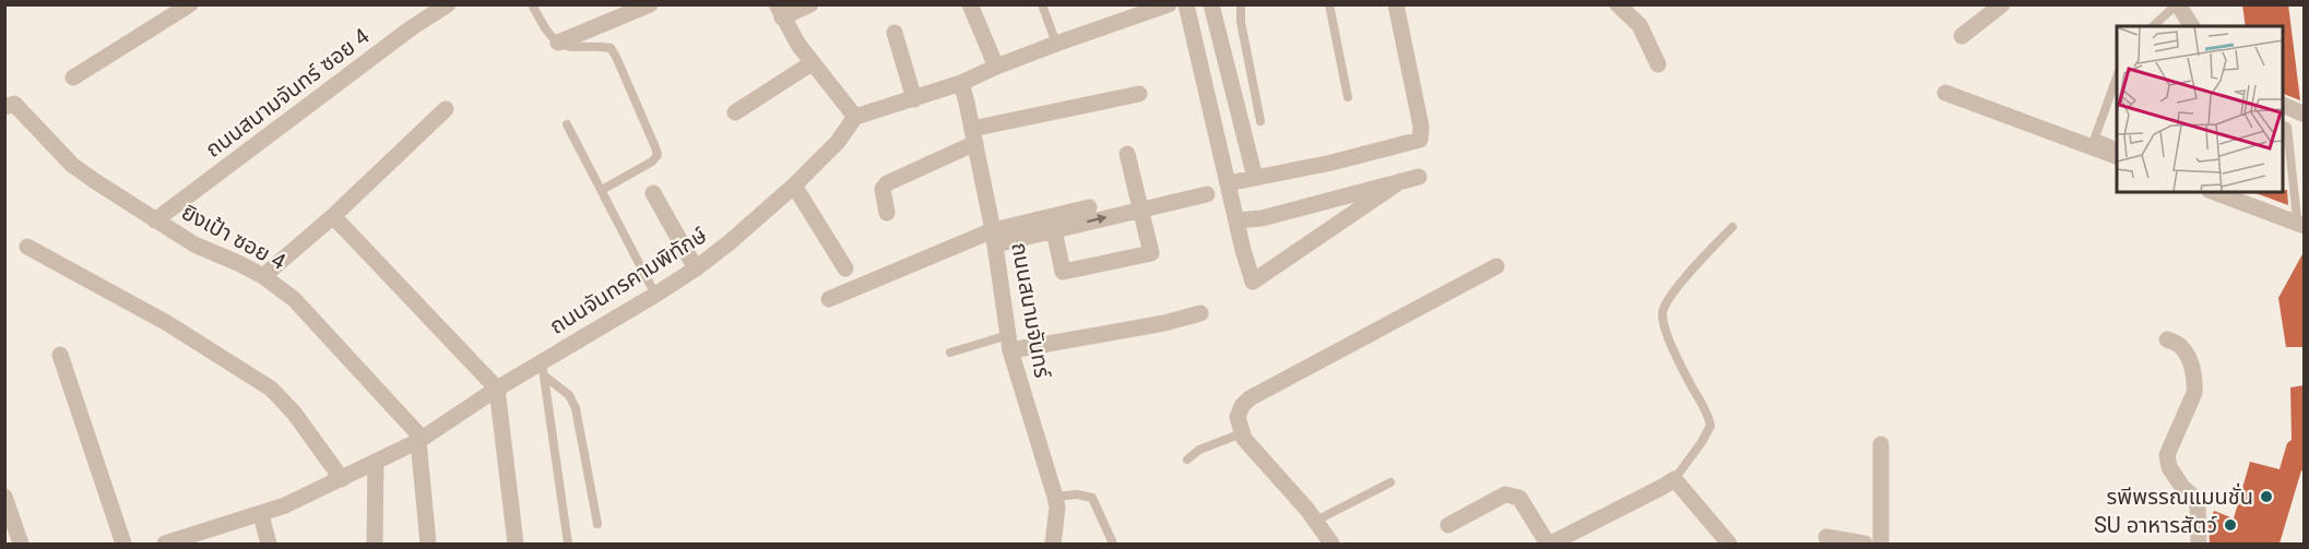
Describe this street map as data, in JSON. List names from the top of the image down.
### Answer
{
  "streets": {
    "street": [
      "ถนนสนามจันทร์ ซอย 4",
      "ยิงเป้า ซอย 4",
      "ถนนจันทรคามพิทักษ์",
      "ถนนสนามจันทร์"
    ]
  },
  "crossings": [
    ["ถนนสนามจันทร์ ซอย 4", "ยิงเป้า ซอย 4"],
    ["ยิงเป้า ซอย 4", "ถนนจันทรคามพิทักษ์"]
  ],
  "places": ["รพีพรรณแมนชั่น", "SU อาหารสัตว์"]
}
